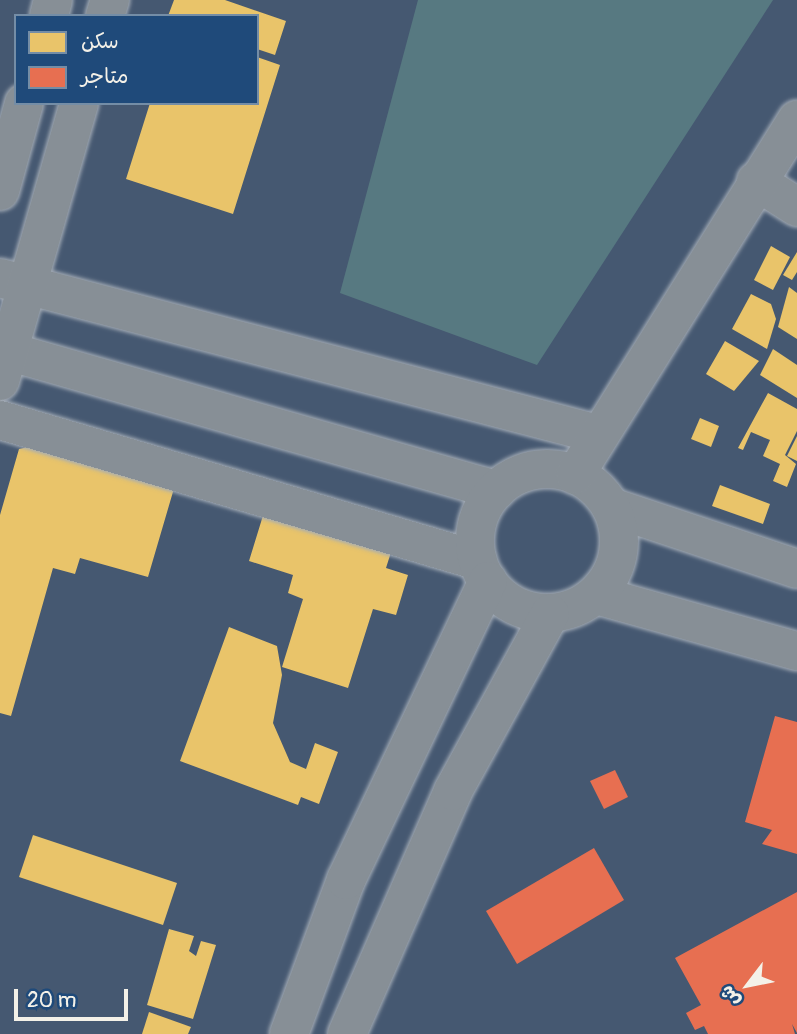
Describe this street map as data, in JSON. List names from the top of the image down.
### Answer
{
  "legend": ["سكن", "متاجر"],
  "scale_bar": "20 m",
  "north": "bottom left"
}
